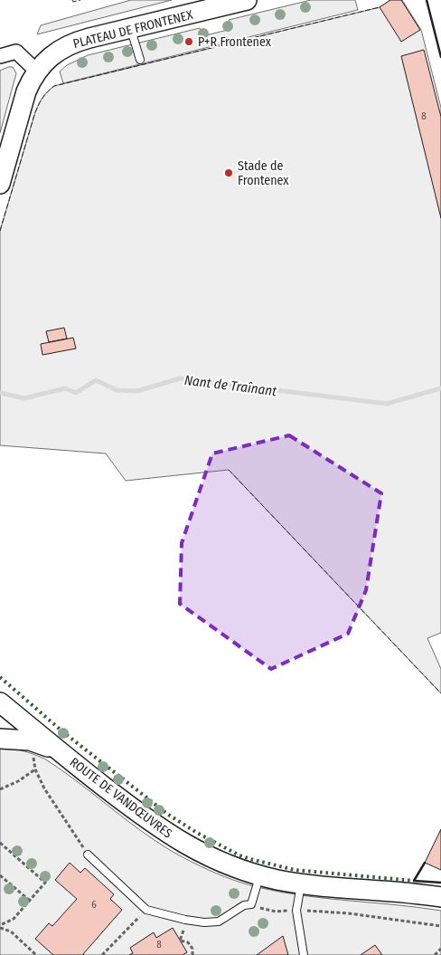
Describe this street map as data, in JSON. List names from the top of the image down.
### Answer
{
  "streets": {
    "main road": ["PLATEAU DE FRONTENEX", "ROUTE DE VANDŒUVRES"]
  },
  "water": ["Nant de Traînant"],
  "places": ["P+R Frontenex", "Stade de Frontenex"],
  "house_numbers": ["8", "6", "8"]
}
